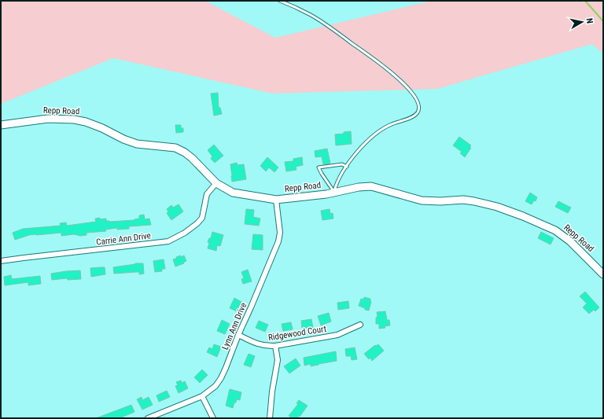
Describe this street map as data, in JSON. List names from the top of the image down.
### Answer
{
  "streets": {
    "street": [
      "Repp Road",
      "Carrie Ann Drive",
      "Lynn Ann Drive",
      "Ridgewood Court"
    ]
  },
  "crossings": [
    ["Repp Road", "Carrie Ann Drive"],
    ["Repp Road", "Lynn Ann Drive"],
    ["Lynn Ann Drive", "Ridgewood Court"]
  ],
  "north": "right"
}
